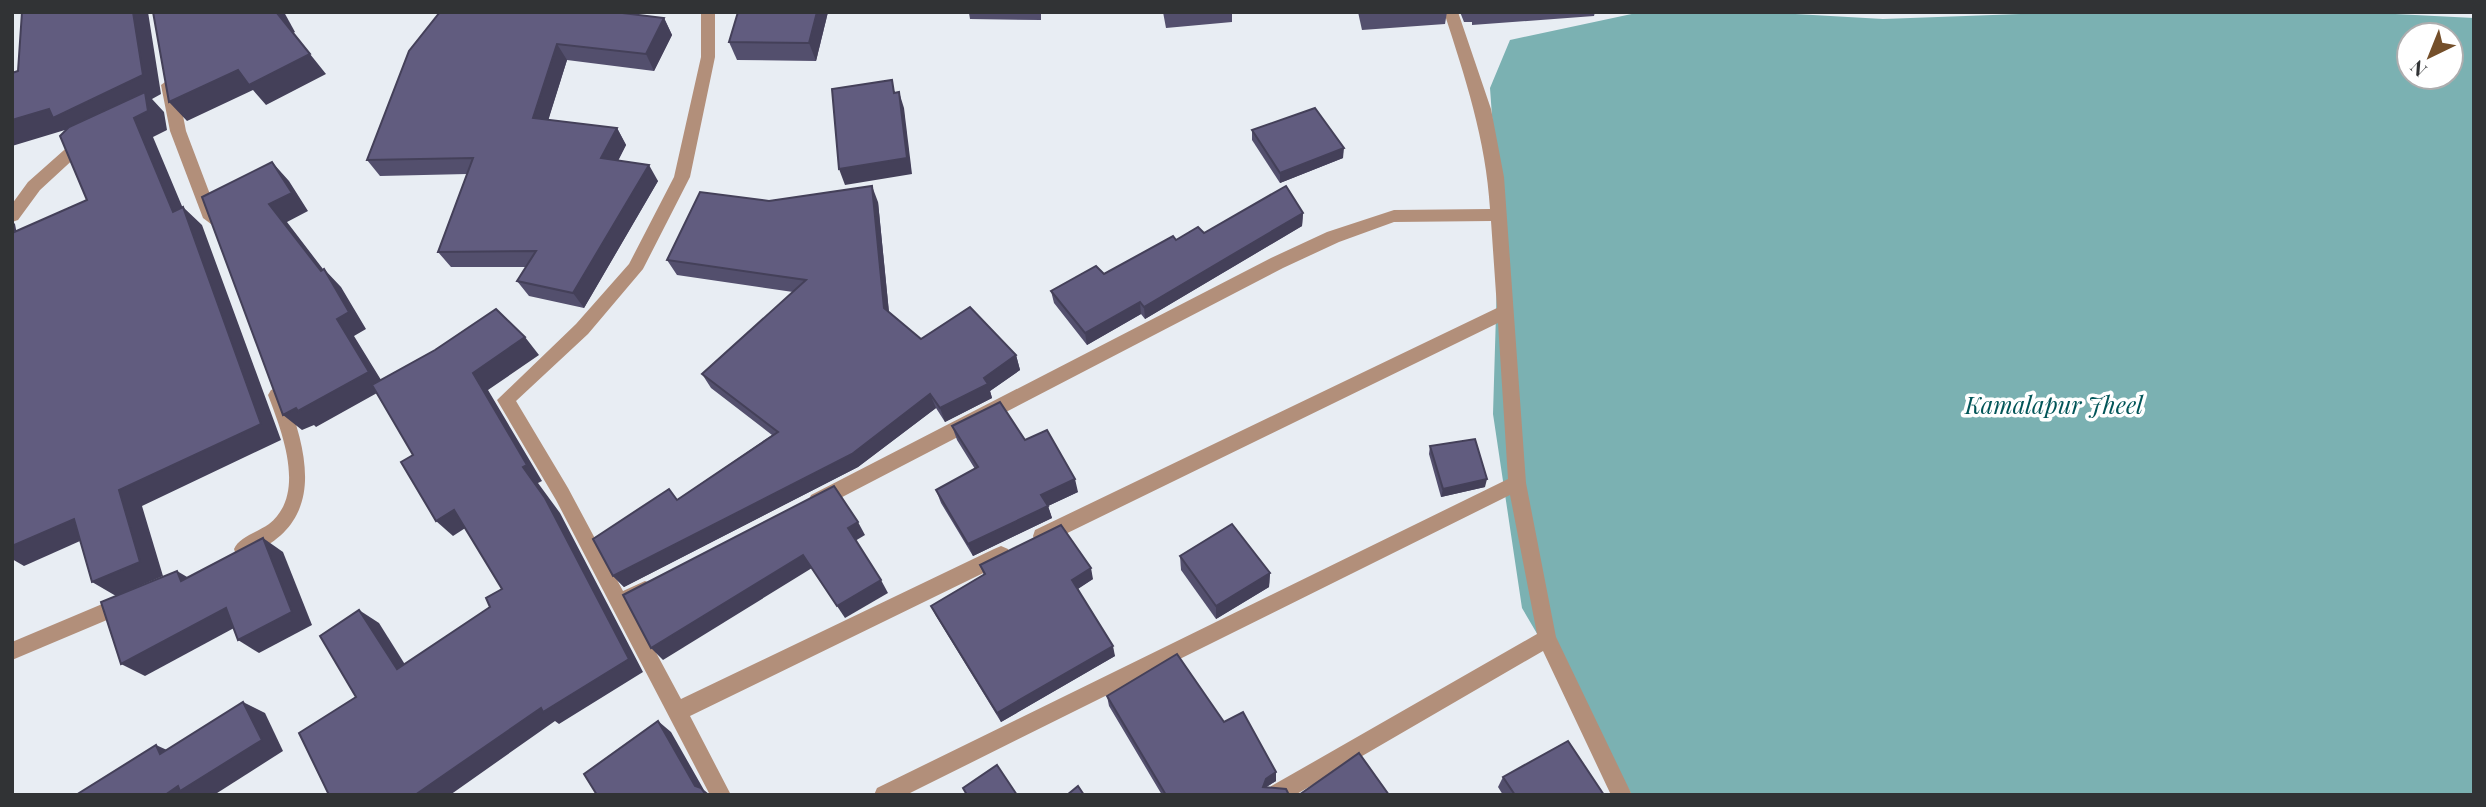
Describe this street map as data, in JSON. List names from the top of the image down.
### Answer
{
  "water": ["Kamalapur Jheel"],
  "north": "bottom left"
}
